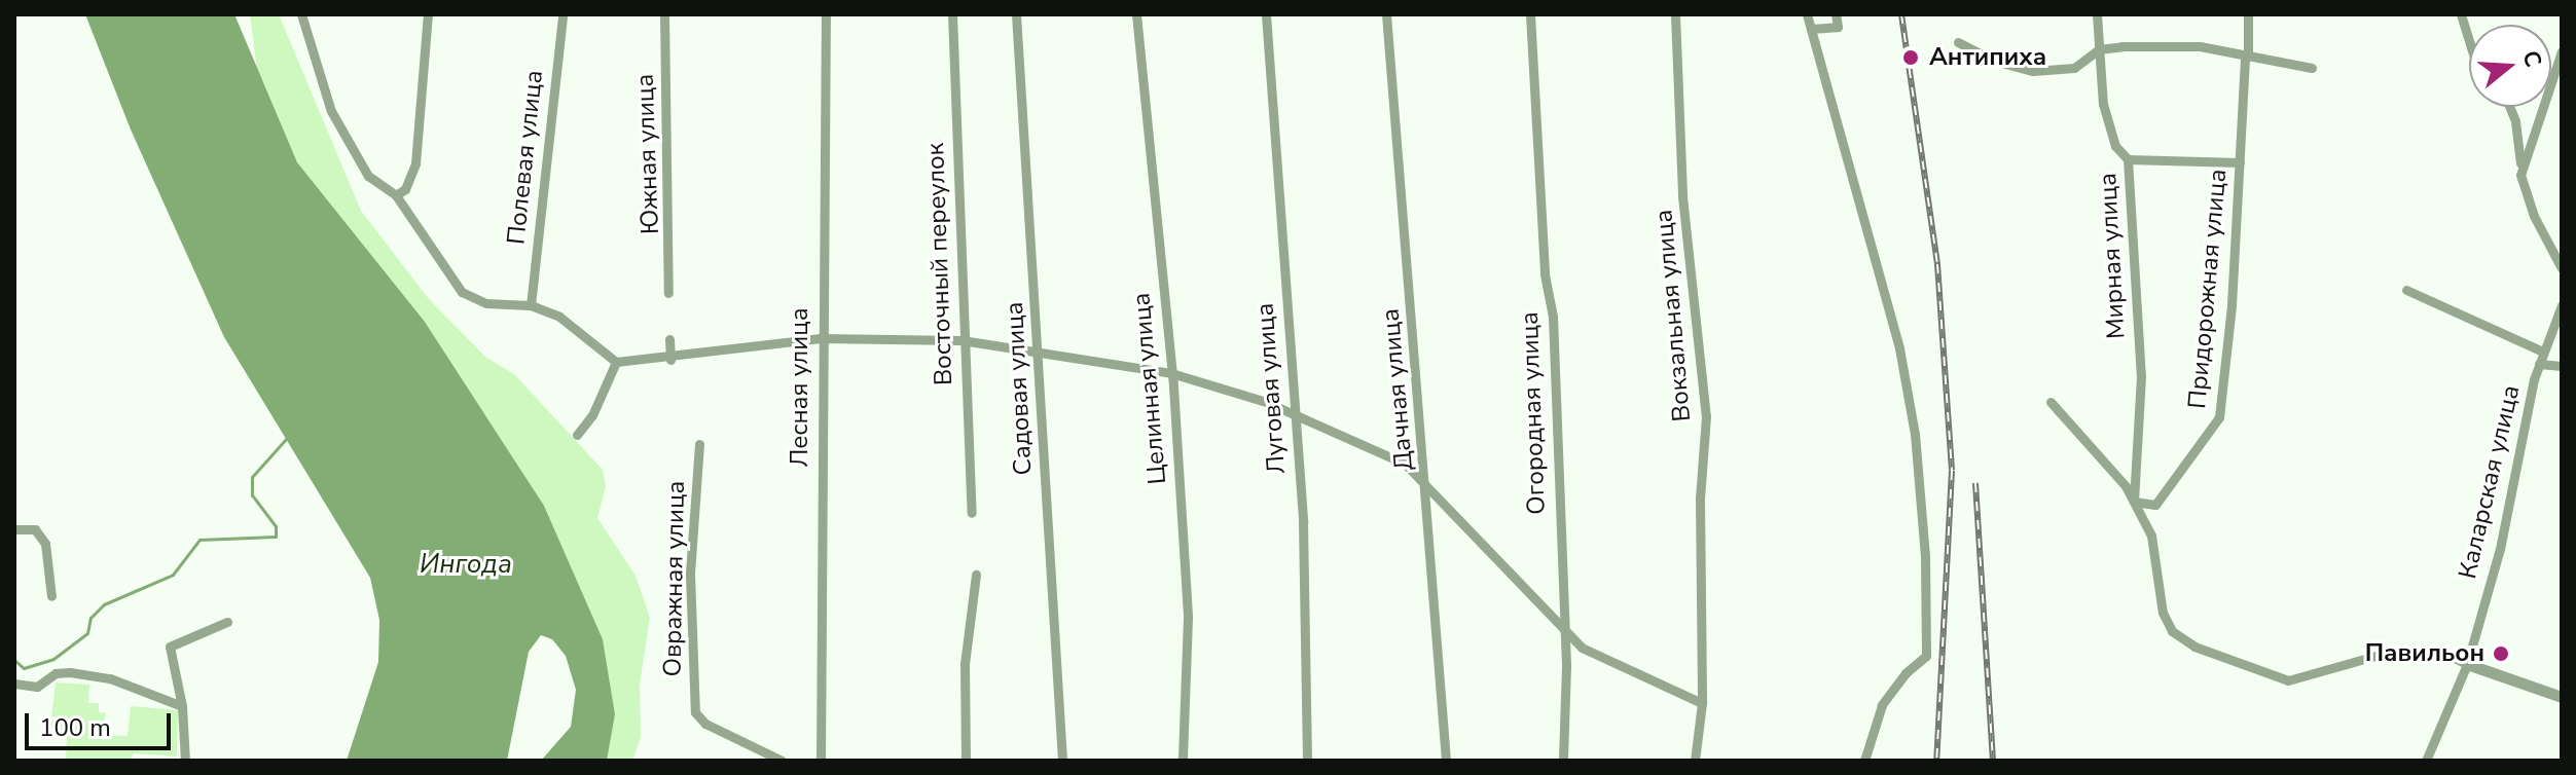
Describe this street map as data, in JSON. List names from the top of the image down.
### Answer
{
  "streets": {
    "street": [
      "Южная улица",
      "Полевая улица",
      "Мирная улица",
      "Восточный переулок",
      "Придорожная улица",
      "Вокзальная улица",
      "Лесная улица",
      "Садовая улица",
      "Целинная улица",
      "Луговая улица",
      "Дачная улица",
      "Огородная улица",
      "Каларская улица",
      "Овражная улица"
    ]
  },
  "crossings": [
    ["Мирная улица", "Придорожная улица"]
  ],
  "water": ["Ингода"],
  "places": ["Антипиха", "Павильон"],
  "scale_bar": "100 m",
  "north": "right"
}
